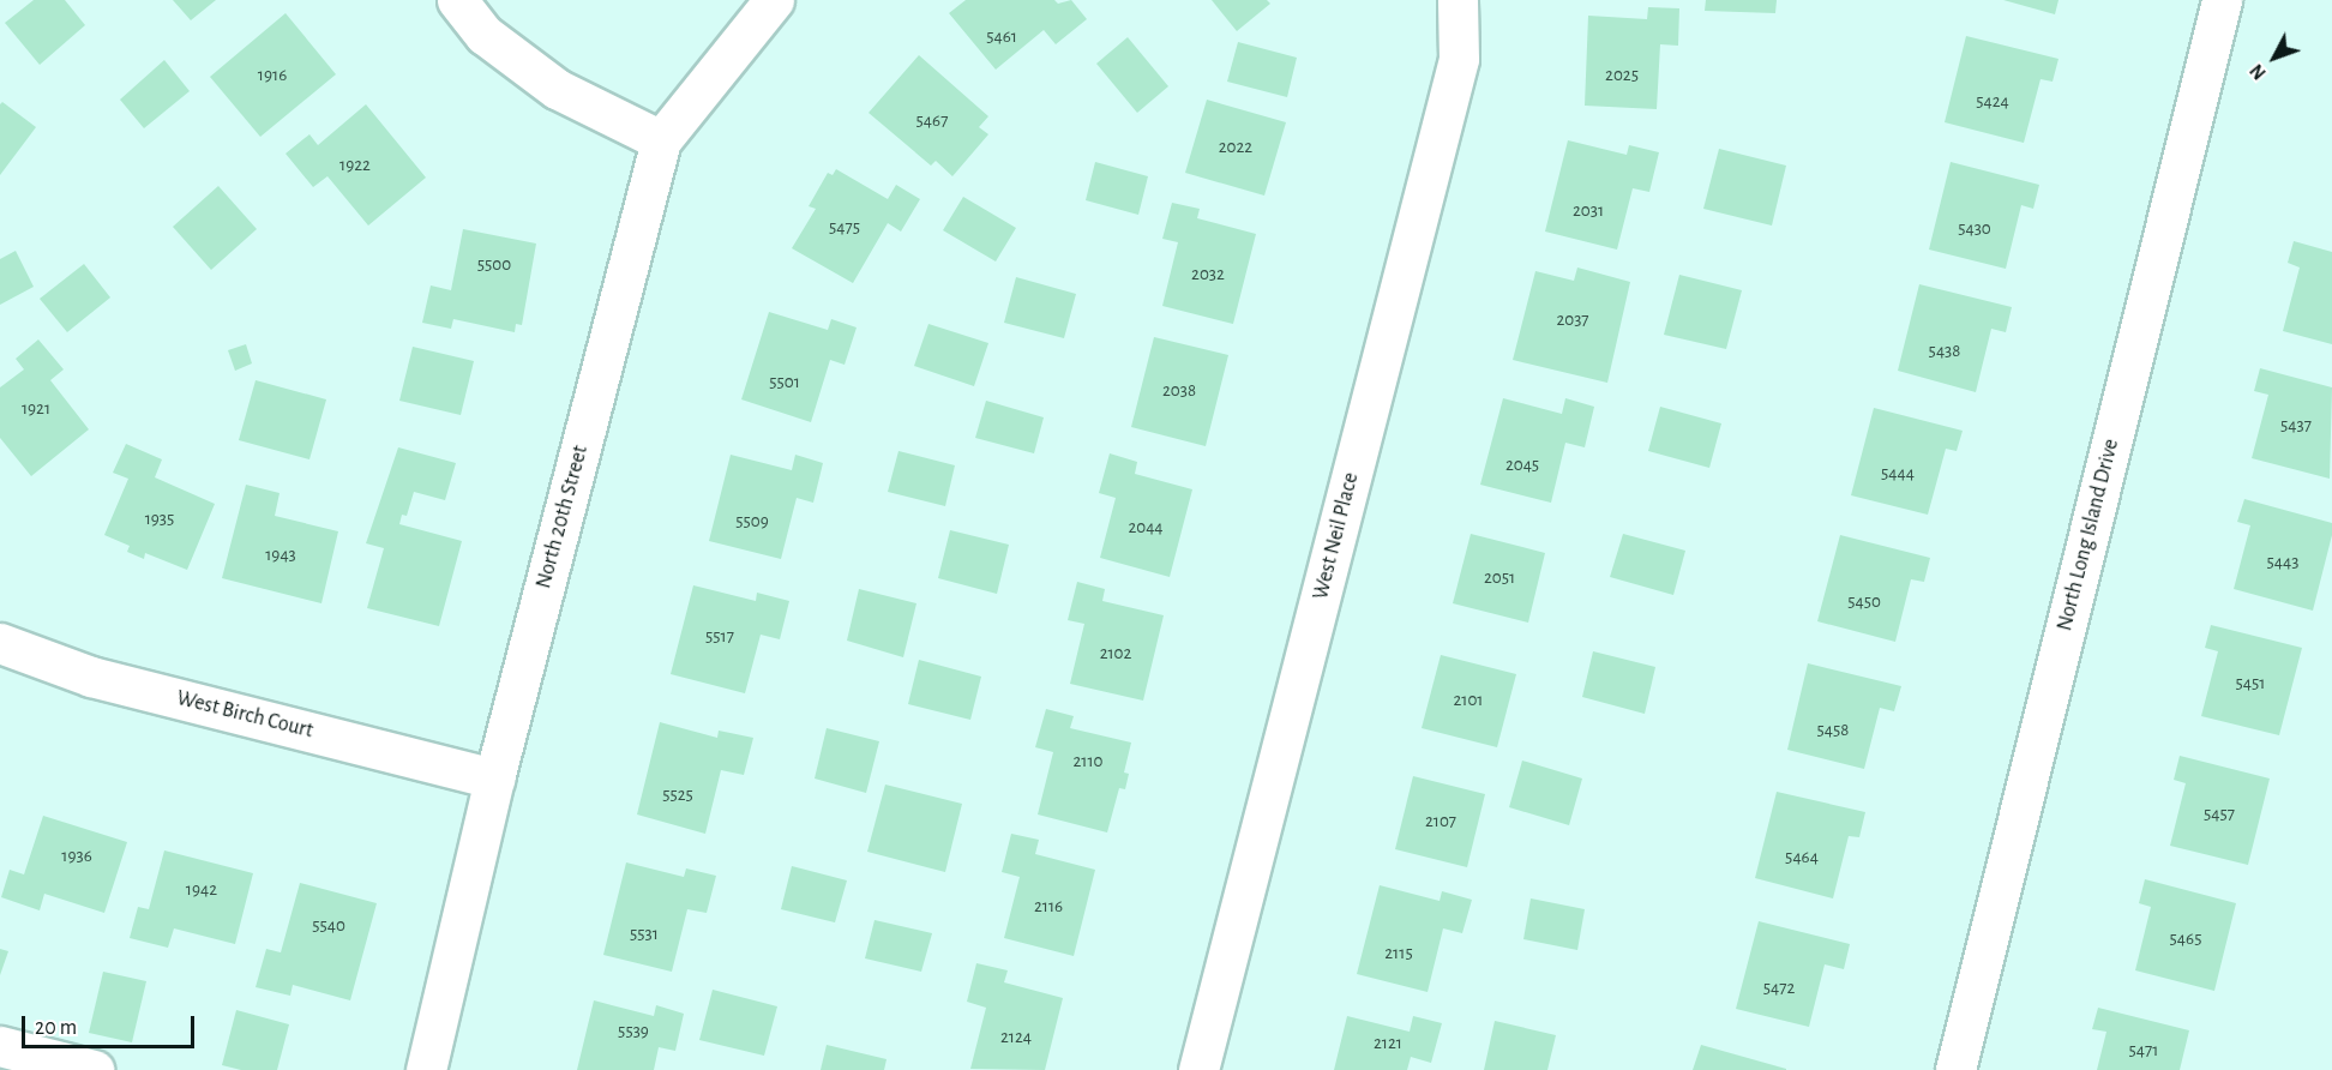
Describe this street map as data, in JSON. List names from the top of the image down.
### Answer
{
  "streets": {
    "street": [
      "North 20th Street",
      "North Long Island Drive",
      "West Neil Place",
      "West Birch Court"
    ]
  },
  "crossings": [
    ["North 20th Street", "West Birch Court"]
  ],
  "house_numbers": [
    "5461",
    "1916",
    "2025",
    "5424",
    "5467",
    "2022",
    "1922",
    "2031",
    "5475",
    "5430",
    "5500",
    "2032",
    "2037",
    "5438",
    "5501",
    "2038",
    "1921",
    "5437",
    "2045",
    "5444",
    "1935",
    "5509",
    "2044",
    "1943",
    "5443",
    "2051",
    "5450",
    "5517",
    "2102",
    "5451",
    "2101",
    "5458",
    "2110",
    "5525",
    "5457",
    "2107",
    "1936",
    "5464",
    "1942",
    "2116",
    "5540",
    "5531",
    "5465",
    "2115",
    "5472",
    "5539",
    "2124",
    "2121",
    "5471"
  ],
  "scale_bar": "20 m",
  "north": "bottom left"
}
